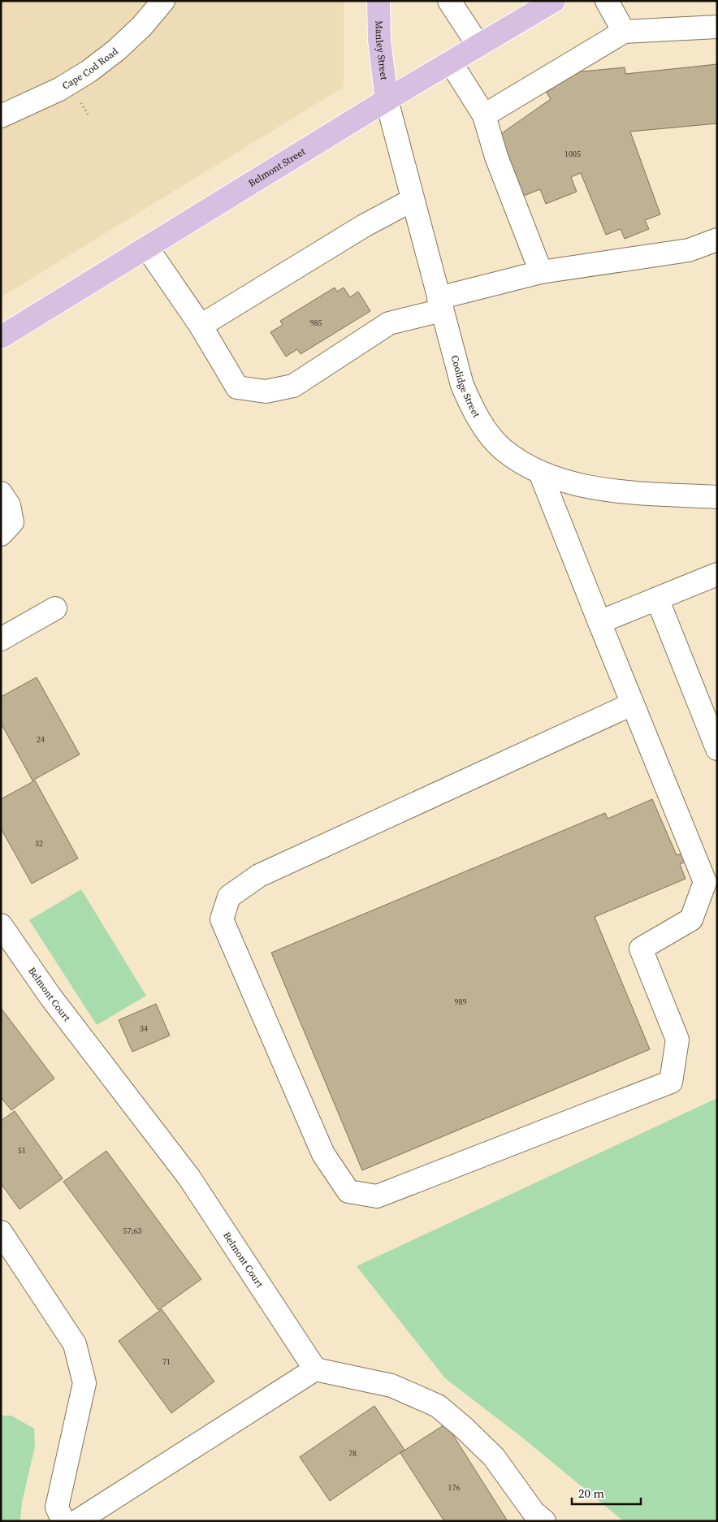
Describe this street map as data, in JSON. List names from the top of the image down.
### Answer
{
  "streets": {
    "main road": ["Manley Street", "Belmont Street"],
    "lane": ["Cape Cod Road", "Coolidge Street", "Belmont Court"]
  },
  "crossings": [
    ["Manley Street", "Belmont Street"],
    ["Manley Street", "Coolidge Street"],
    ["Belmont Street", "Coolidge Street"]
  ],
  "house_numbers": [
    "1005",
    "985",
    "24",
    "32",
    "989",
    "34",
    "51",
    "57;63",
    "71",
    "78",
    "176"
  ],
  "scale_bar": "20 m"
}
